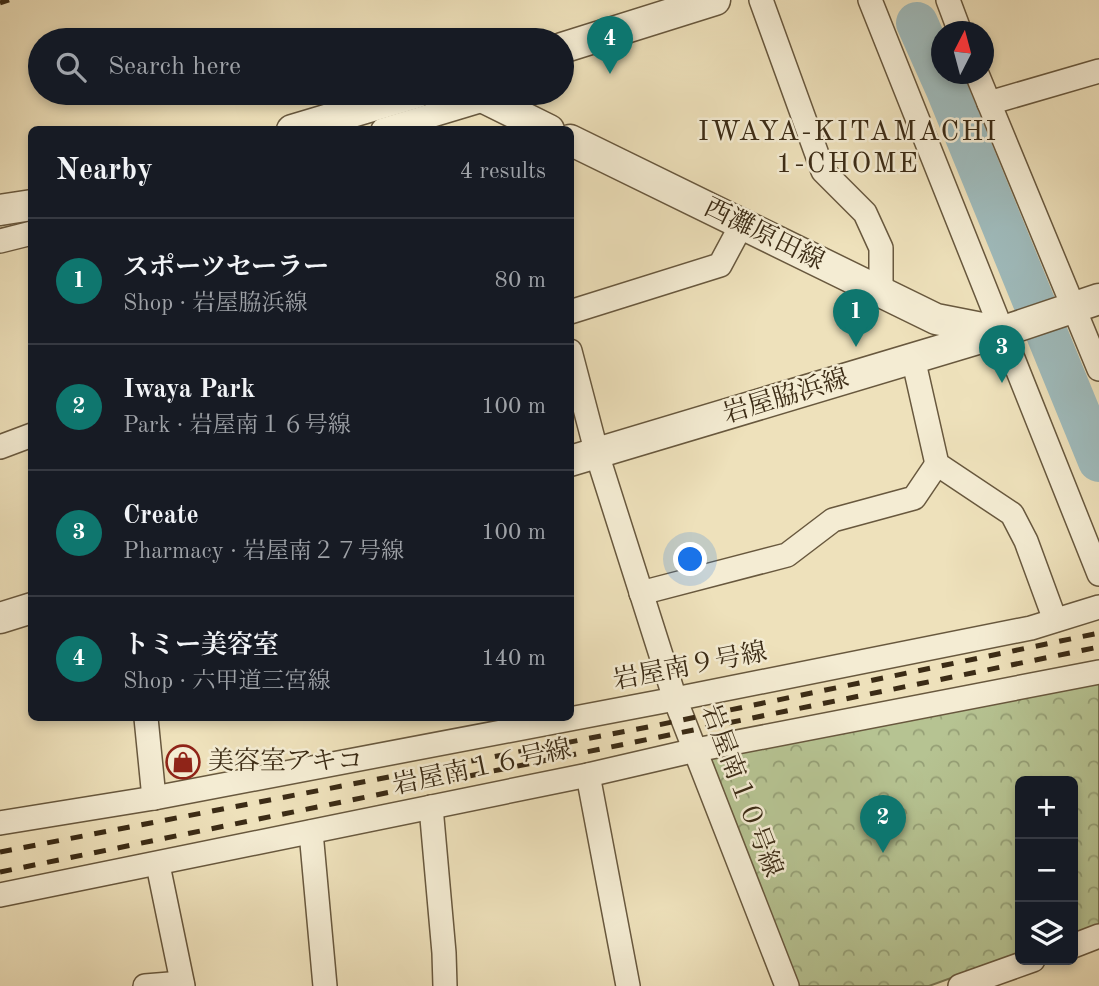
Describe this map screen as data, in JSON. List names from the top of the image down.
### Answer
{
  "streets": {
    "street": [
      "西灘原田線",
      "岩屋脇浜線",
      "岩屋南９号線",
      "岩屋南１６号線",
      "岩屋南１０号線"
    ]
  },
  "crossings": [
    ["西灘原田線", "岩屋脇浜線"],
    ["岩屋脇浜線", "岩屋南１０号線"],
    ["岩屋南９号線", "岩屋南１０号線"],
    ["岩屋南１６号線", "岩屋南１０号線"]
  ],
  "districts": ["IWAYA-KITAMACHI 1-CHOME"],
  "places": {
    "shop": ["美容室アキコ"]
  },
  "north": "top",
  "page": {
    "pins": [
      "4",
      "1",
      "3",
      "2"
    ],
    "search": "Search here",
    "heading": ["Nearby", "4 results"],
    "list": [
      {
        "mark": "1",
        "name": "スポーツセーラー",
        "note": "Shop · 岩屋脇浜線",
        "value": "80 m"
      },
      {
        "mark": "2",
        "name": "Iwaya Park",
        "note": "Park · 岩屋南１６号線",
        "value": "100 m"
      },
      {
        "mark": "3",
        "name": "Create",
        "note": "Pharmacy · 岩屋南２７号線",
        "value": "100 m"
      },
      {
        "mark": "4",
        "name": "トミー美容室",
        "note": "Shop · 六甲道三宮線",
        "value": "140 m"
      }
    ],
    "map_buttons": ["+", "−"]
  }
}
